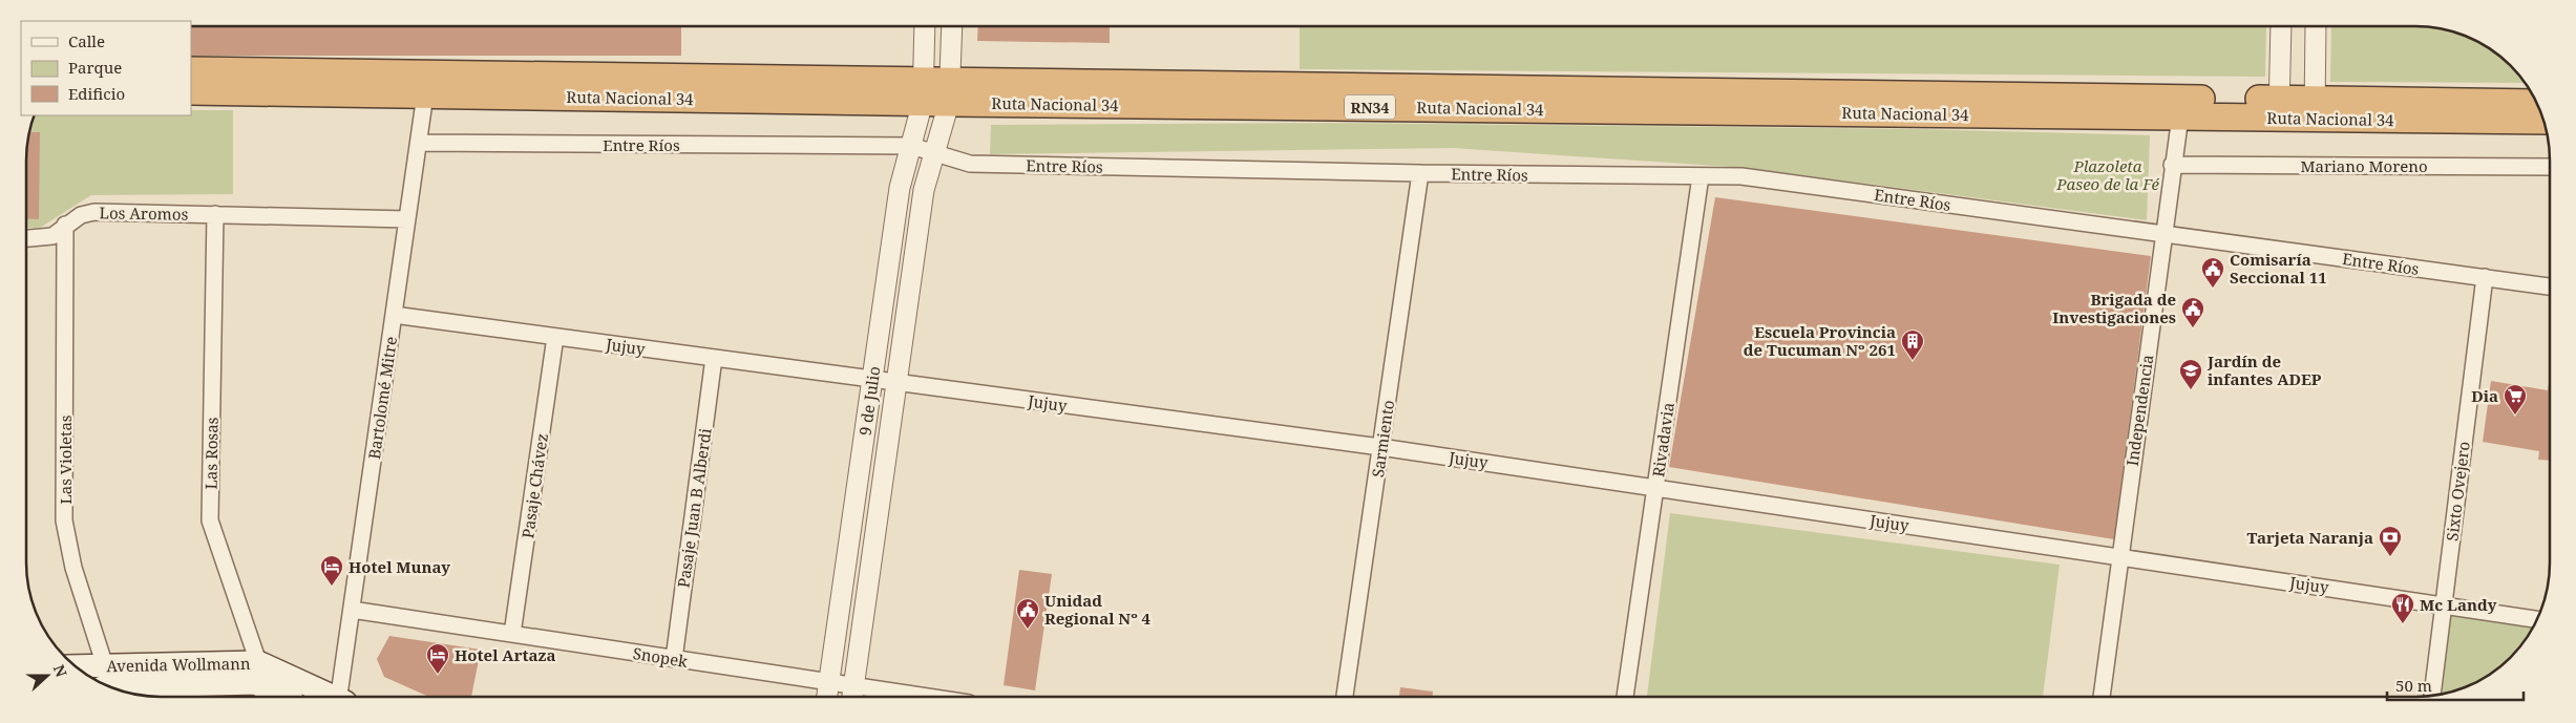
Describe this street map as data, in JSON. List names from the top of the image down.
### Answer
{
  "streets": {
    "highway": ["Ruta Nacional 34", "RN34"],
    "main road": ["Avenida Wollmann"],
    "street": [
      "Entre Ríos",
      "Mariano Moreno",
      "Los Aromos",
      "Jujuy",
      "Bartolomé Mitre",
      "9 de Julio",
      "Independencia",
      "Sarmiento",
      "Rivadavia",
      "Las Rosas",
      "Las Violetas",
      "Pasaje Chávez",
      "Sixto Ovejero",
      "Pasaje Juan B Alberdi",
      "Snopek"
    ]
  },
  "crossings": [
    ["Ruta Nacional 34", "Bartolomé Mitre"],
    ["Ruta Nacional 34", "9 de Julio"],
    ["Ruta Nacional 34", "Independencia"],
    ["Entre Ríos", "Bartolomé Mitre"],
    ["Entre Ríos", "9 de Julio"],
    ["Entre Ríos", "Independencia"],
    ["Entre Ríos", "Sarmiento"],
    ["Entre Ríos", "Rivadavia"],
    ["Entre Ríos", "Sixto Ovejero"],
    ["Mariano Moreno", "Independencia"],
    ["Los Aromos", "Bartolomé Mitre"],
    ["Los Aromos", "Las Rosas"],
    ["Los Aromos", "Las Violetas"],
    ["Jujuy", "Bartolomé Mitre"],
    ["Jujuy", "9 de Julio"],
    ["Jujuy", "Independencia"],
    ["Jujuy", "Sarmiento"],
    ["Jujuy", "Rivadavia"],
    ["Jujuy", "Pasaje Chávez"],
    ["Jujuy", "Sixto Ovejero"],
    ["Jujuy", "Pasaje Juan B Alberdi"],
    ["Bartolomé Mitre", "Snopek"],
    ["9 de Julio", "Snopek"],
    ["Las Rosas", "Avenida Wollmann"],
    ["Las Violetas", "Avenida Wollmann"],
    ["Pasaje Chávez", "Snopek"],
    ["Pasaje Juan B Alberdi", "Snopek"]
  ],
  "parks": ["Plazoleta Paseo de la Fé"],
  "places": {
    "public building": ["Comisaría Seccional 11", "Brigada de Investigaciones", "Unidad Regional Nº 4"],
    "building": ["Escuela Provincia de Tucuman Nº 261"],
    "school or university": ["Jardín de infantes ADEP"],
    "supermarket": ["Dia"],
    "bank": ["Tarjeta Naranja"],
    "hotel": ["Hotel Munay", "Hotel Artaza"],
    "restaurant": ["Mc Landy"]
  },
  "legend": ["Calle", "Parque", "Edificio"],
  "scale_bar": "50 m",
  "north": "right"
}
